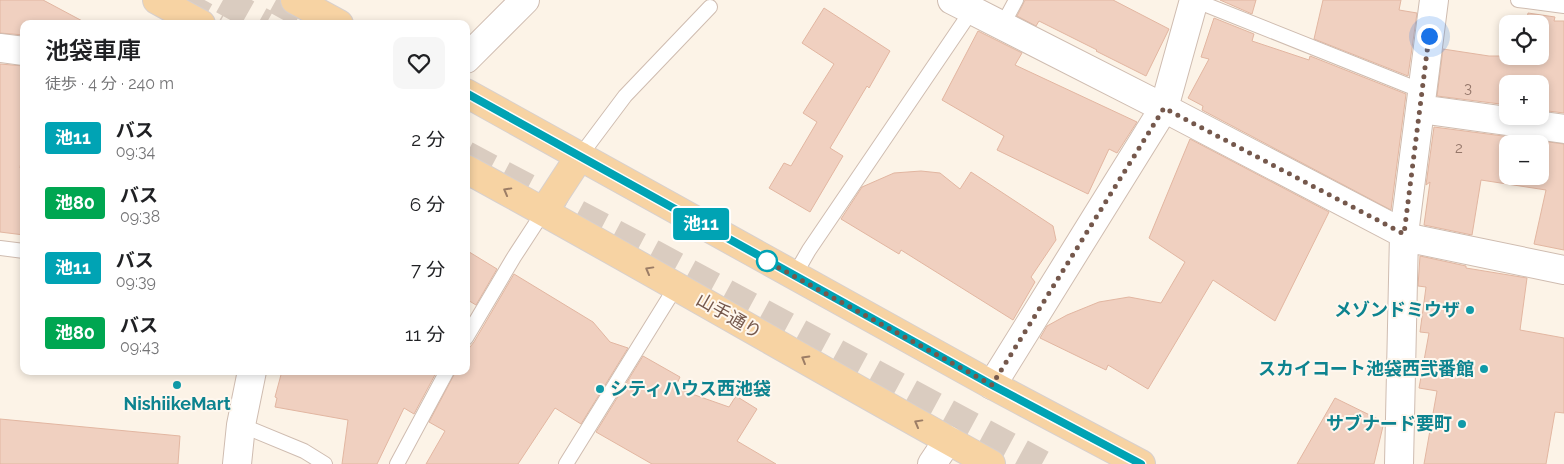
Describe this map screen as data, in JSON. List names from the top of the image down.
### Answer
{
  "streets": {
    "main road": ["山手通り"]
  },
  "places": [
    "メゾンドミウザ",
    "スカイコート池袋西弐番館",
    "NishiikeMart",
    "シティハウス西池袋",
    "サブナード要町"
  ],
  "lines": ["bus line 池11"],
  "house_numbers": ["3", "2"],
  "page": {
    "on_map": "池11",
    "map_buttons": ["+", "−"],
    "heading": ["池袋車庫", "徒歩 · 4 分 · 240 m"],
    "list": [
      {
        "mark": "池11",
        "name": "バス",
        "note": "09:34",
        "value": "2 分"
      },
      {
        "mark": "池80",
        "name": "バス",
        "note": "09:38",
        "value": "6 分"
      },
      {
        "mark": "池11",
        "name": "バス",
        "note": "09:39",
        "value": "7 分"
      },
      {
        "mark": "池80",
        "name": "バス",
        "note": "09:43",
        "value": "11 分"
      }
    ]
  }
}
